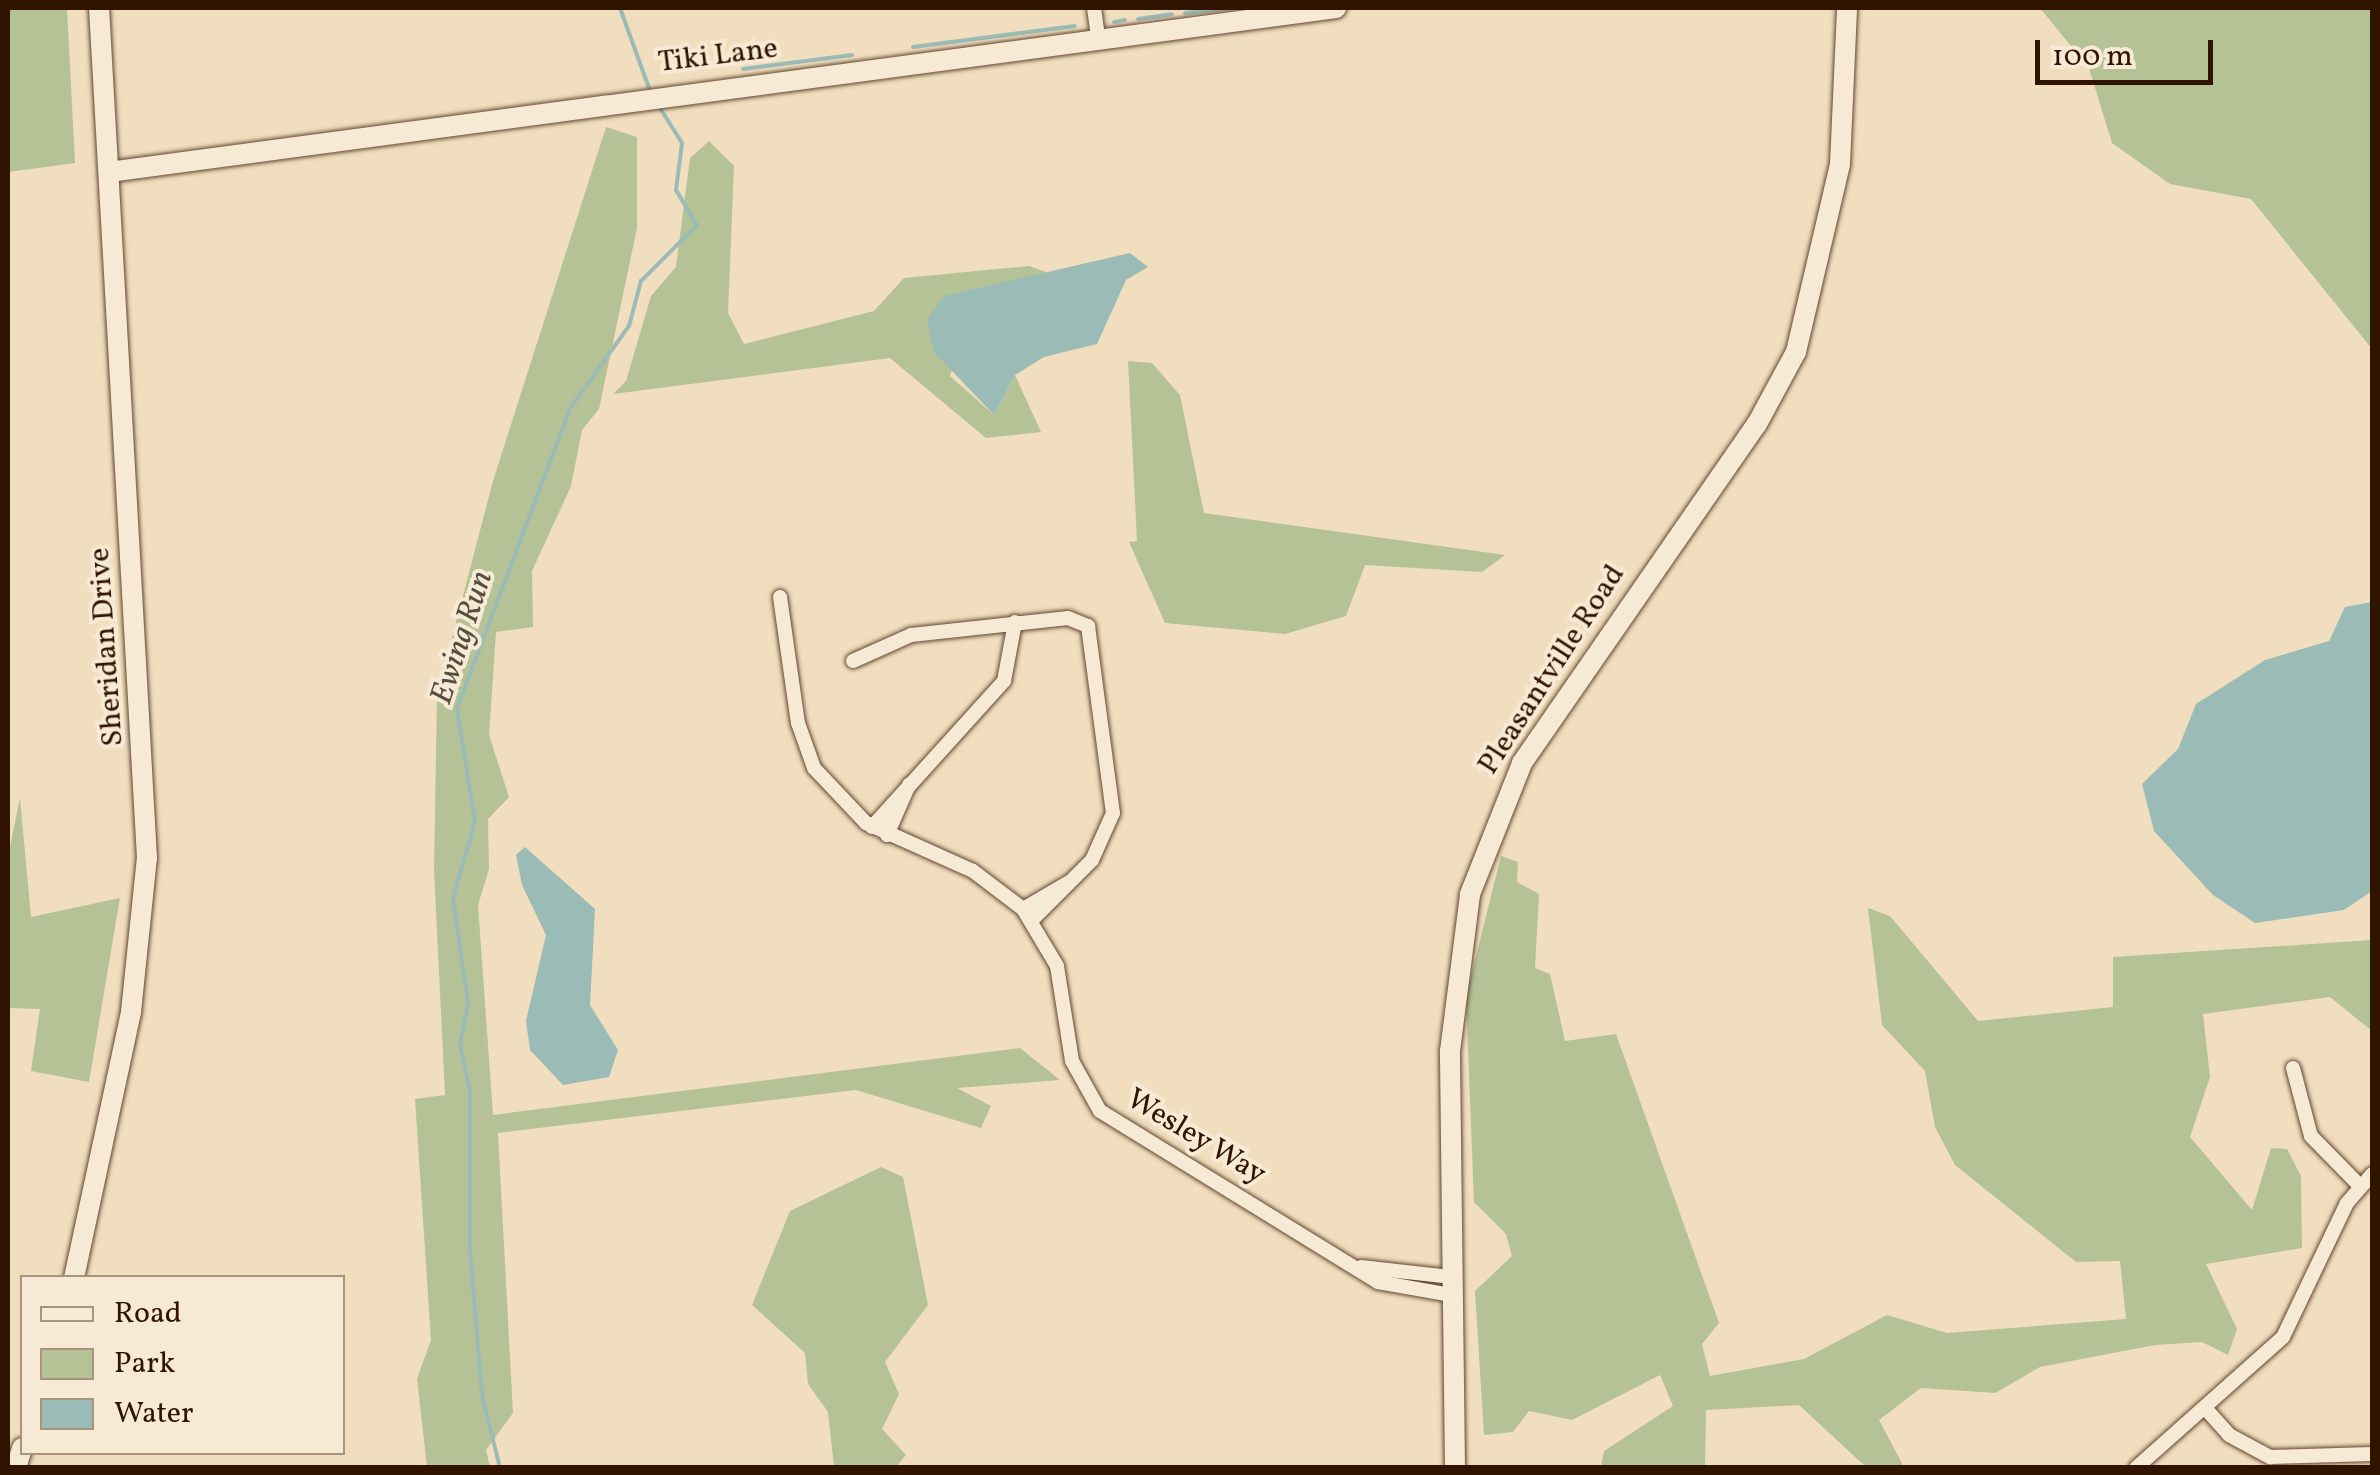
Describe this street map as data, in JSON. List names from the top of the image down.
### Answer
{
  "streets": {
    "street": [
      "Tiki Lane",
      "Sheridan Drive",
      "Pleasantville Road",
      "Wesley Way"
    ]
  },
  "crossings": [
    ["Tiki Lane", "Sheridan Drive"],
    ["Pleasantville Road", "Wesley Way"]
  ],
  "water": ["Ewing Run"],
  "legend": ["Road", "Park", "Water"],
  "scale_bar": "100 m"
}
